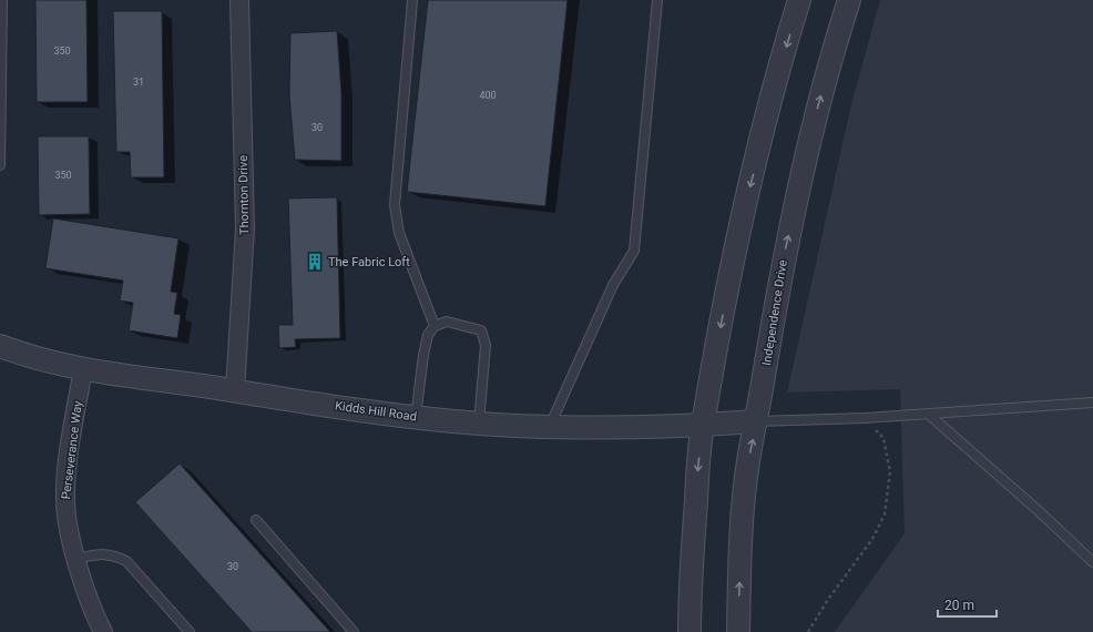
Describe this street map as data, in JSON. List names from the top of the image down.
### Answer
{
  "streets": {
    "street": [
      "Thornton Drive",
      "Independence Drive",
      "Kidds Hill Road",
      "Perseverance Way"
    ]
  },
  "crossings": [
    ["Thornton Drive", "Kidds Hill Road"],
    ["Independence Drive", "Kidds Hill Road"],
    ["Kidds Hill Road", "Perseverance Way"]
  ],
  "places": {
    "building": ["The Fabric Loft"]
  },
  "house_numbers": [
    "350",
    "31",
    "400",
    "30",
    "350",
    "30"
  ],
  "scale_bar": "20 m"
}
